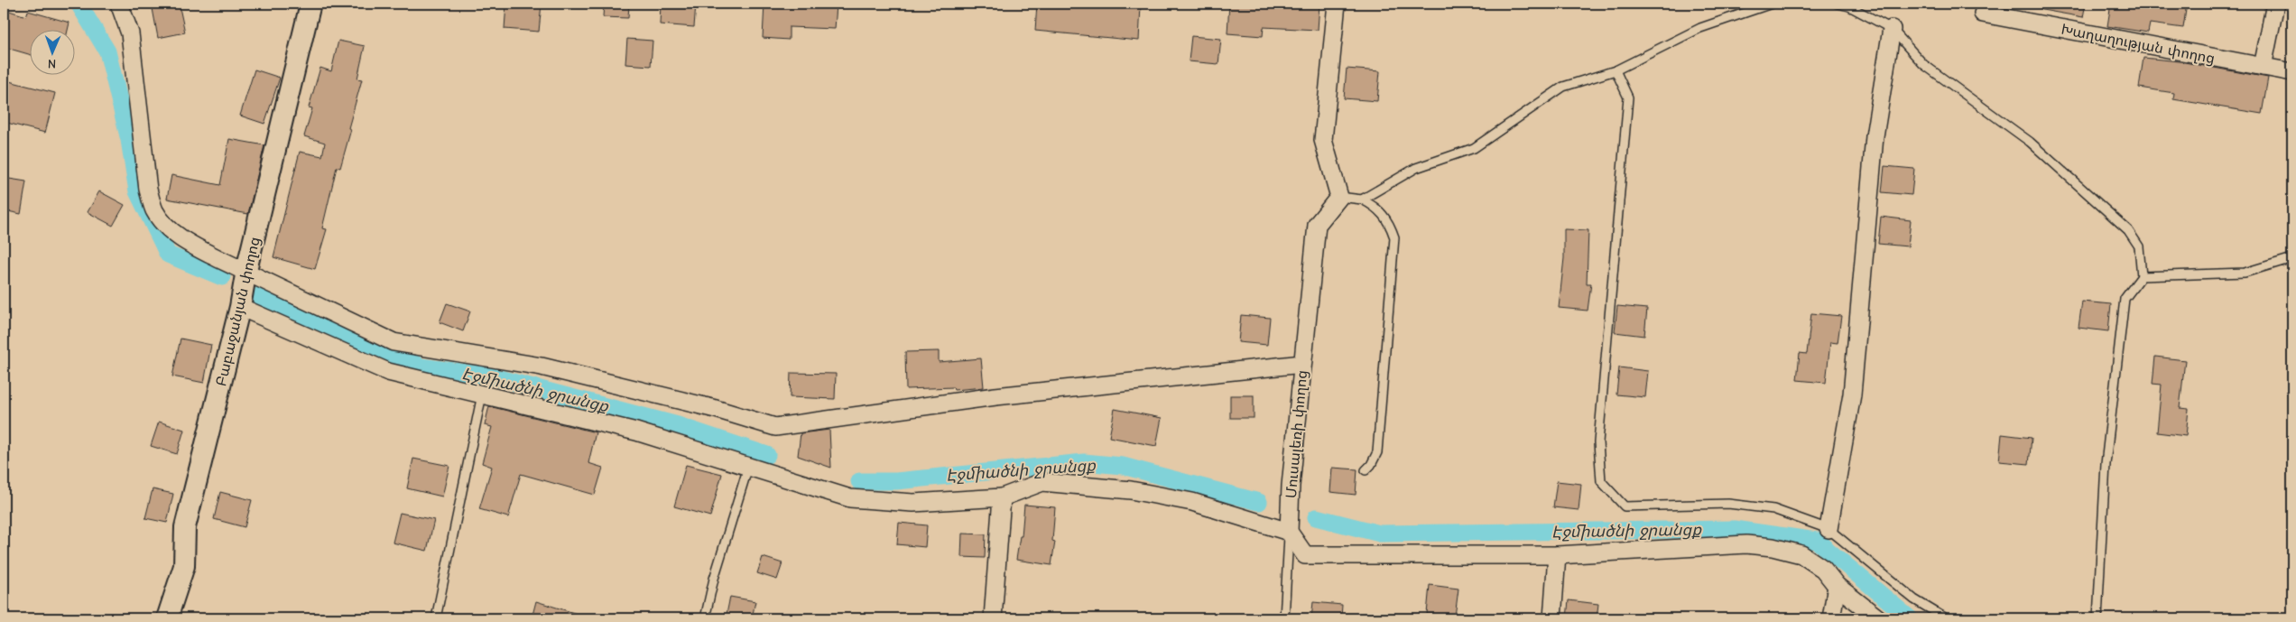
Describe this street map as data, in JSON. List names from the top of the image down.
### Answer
{
  "streets": {
    "street": ["Խաղաղության փողոց", "Բաբաջանյան փողոց", "Մուսալեռի փողոց"]
  },
  "water": ["Էջմիածնի ջրանցք"],
  "north": "bottom"
}
